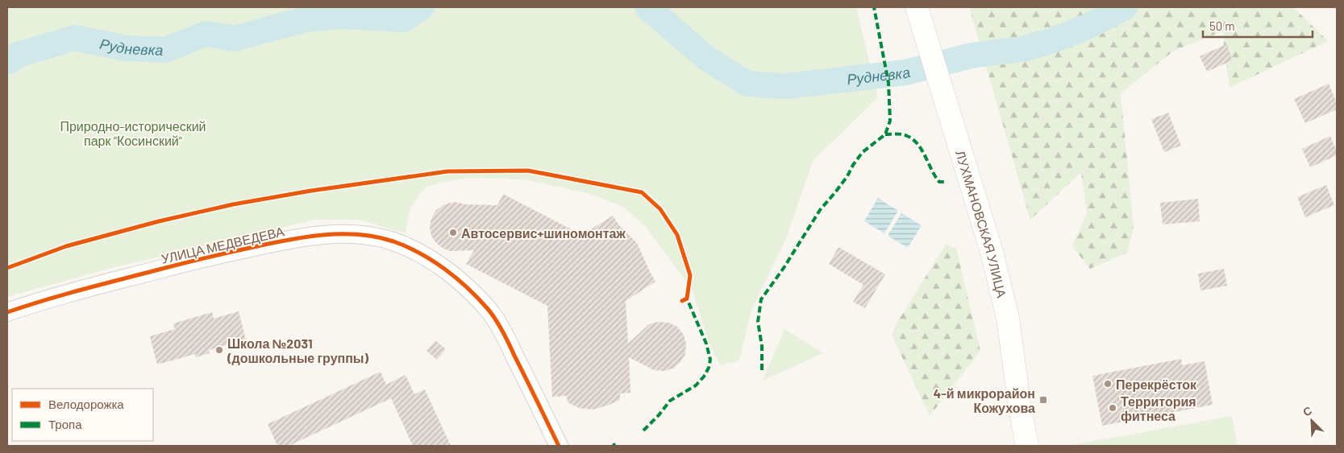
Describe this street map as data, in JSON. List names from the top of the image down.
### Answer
{
  "streets": {
    "street": ["ЛУХМАНОВСКАЯ УЛИЦА", "УЛИЦА МЕДВЕДЕВА"]
  },
  "water": ["Рудневка"],
  "parks": ["Природно-исторический парк \"Косинский\""],
  "places": {
    "other": [
      "Автосервис+шиномонтаж",
      "Школа №2031 (дошкольные группы)",
      "Перекрёсток",
      "Территория фитнеса"
    ],
    "transit": ["4-й микрорайон Кожухова"]
  },
  "legend": ["Велодорожка", "Тропа"],
  "scale_bar": "50 m",
  "north": "top left"
}
